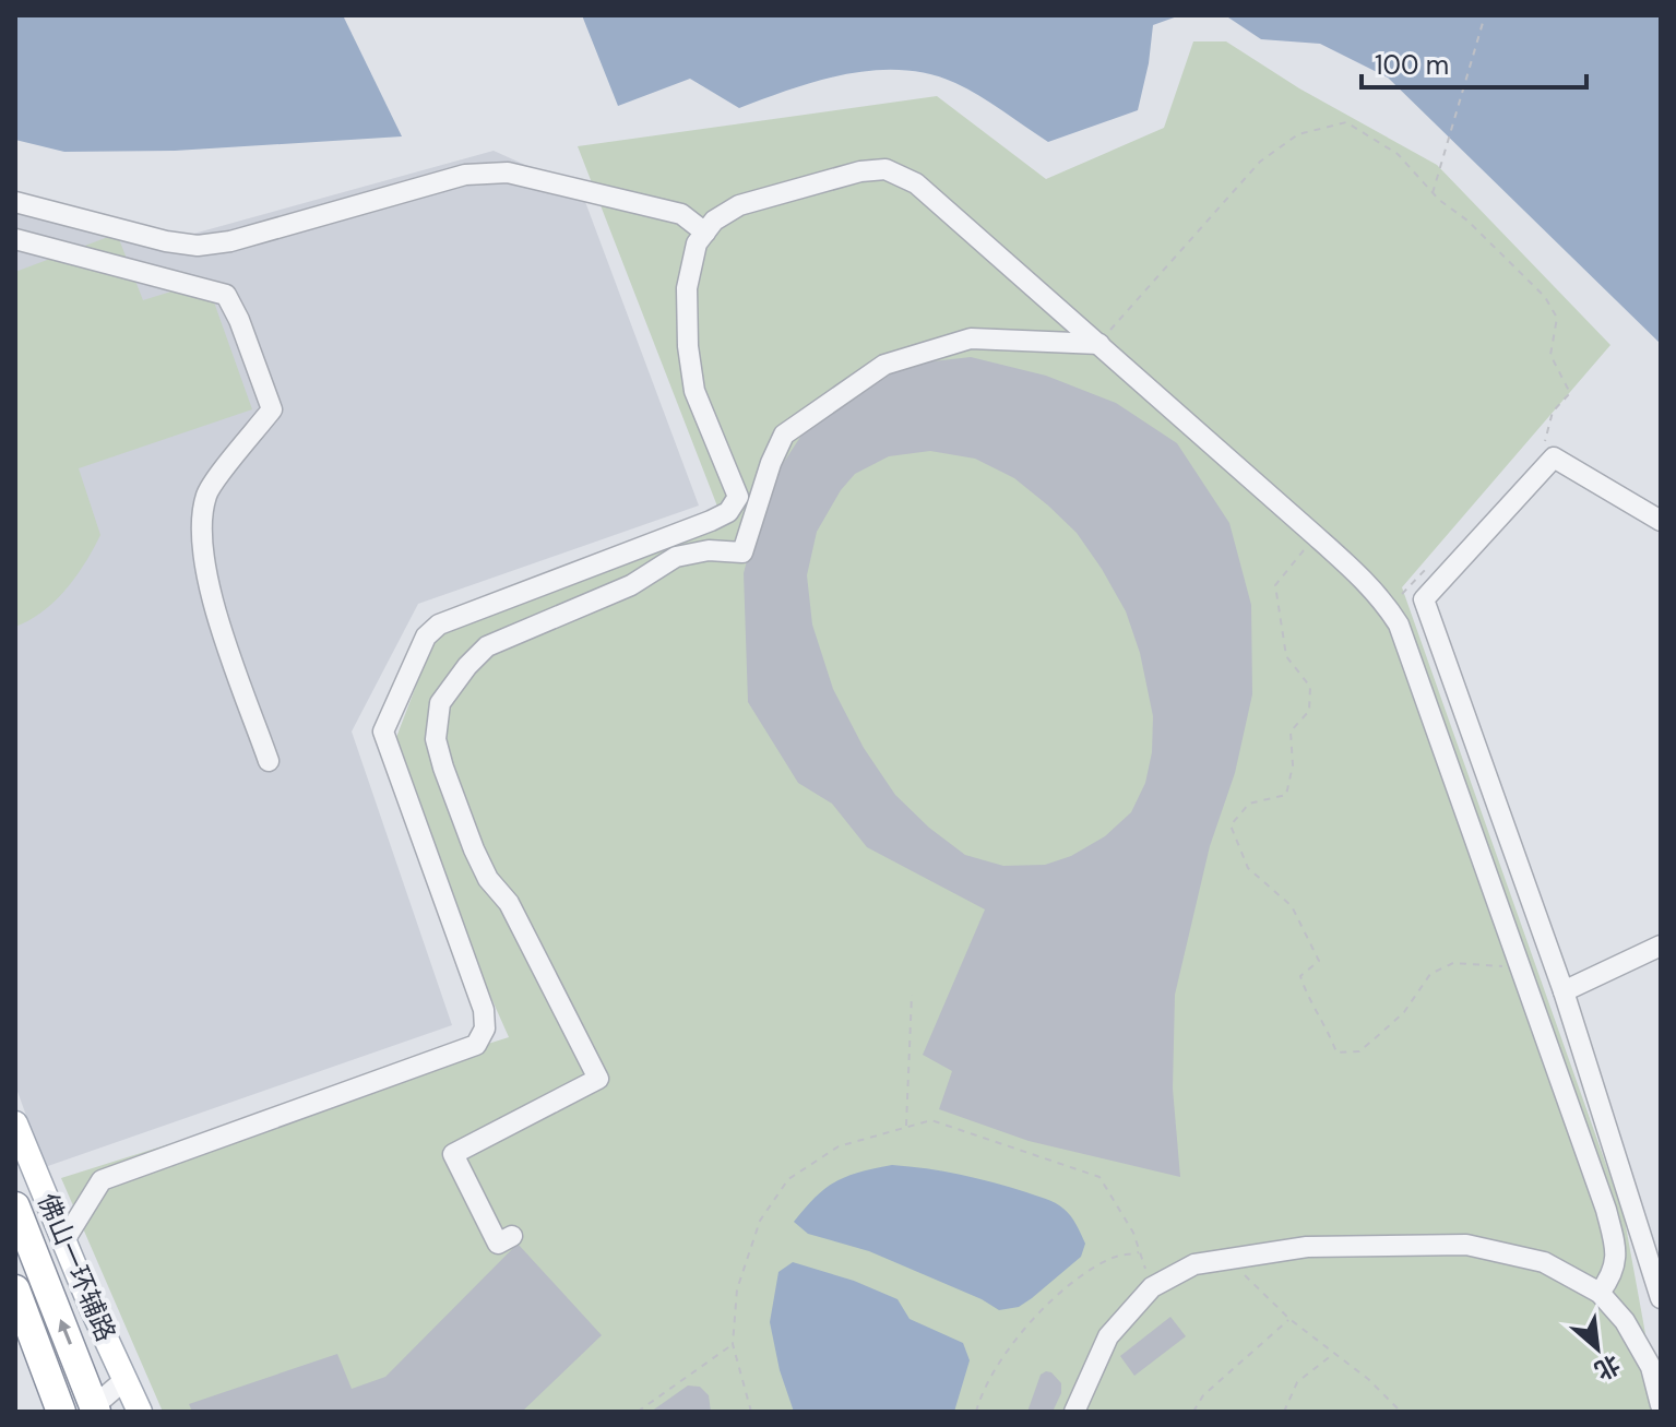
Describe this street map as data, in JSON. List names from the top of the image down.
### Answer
{
  "streets": {
    "main road": ["佛山一环辅路"]
  },
  "scale_bar": "100 m",
  "north": "bottom right"
}
